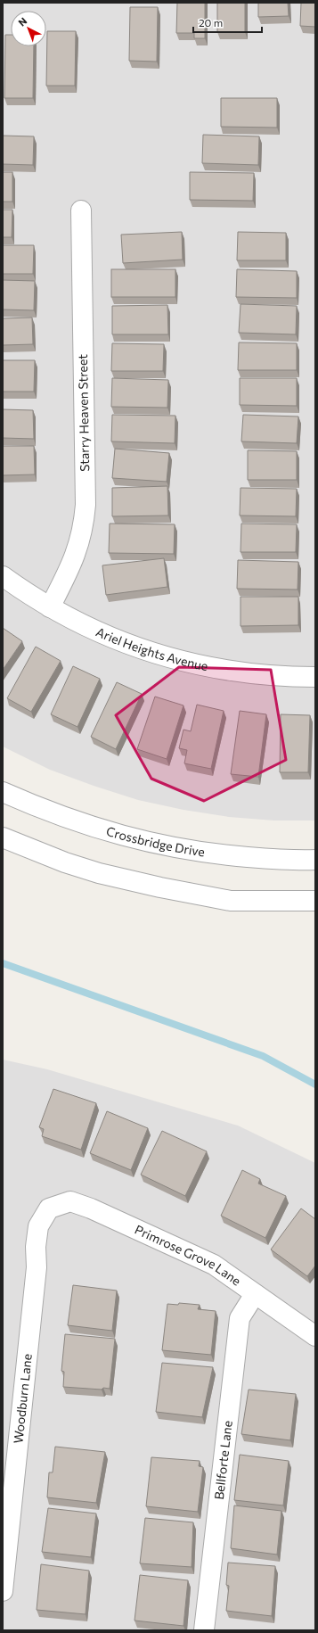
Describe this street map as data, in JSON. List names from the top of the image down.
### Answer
{
  "streets": {
    "street": [
      "Starry Heaven Street",
      "Ariel Heights Avenue",
      "Crossbridge Drive",
      "Primrose Grove Lane",
      "Woodburn Lane",
      "Bellforte Lane"
    ]
  },
  "crossings": [
    ["Starry Heaven Street", "Ariel Heights Avenue"],
    ["Primrose Grove Lane", "Woodburn Lane"],
    ["Primrose Grove Lane", "Bellforte Lane"]
  ],
  "scale_bar": "20 m",
  "north": "top left"
}
